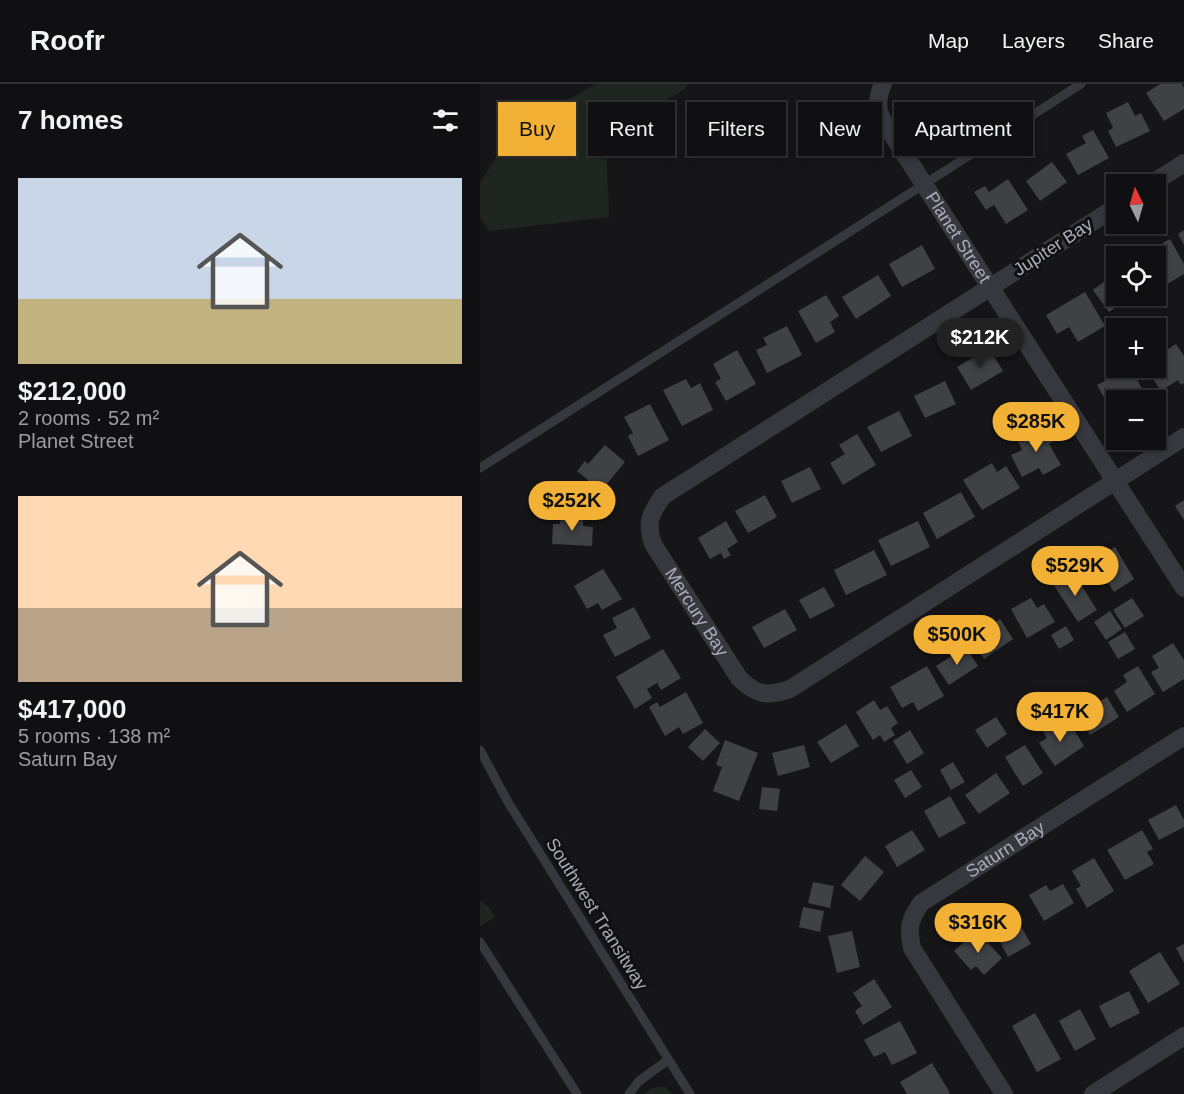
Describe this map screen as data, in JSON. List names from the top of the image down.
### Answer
{
  "streets": {
    "street": [
      "Planet Street",
      "Jupiter Bay",
      "Mercury Bay",
      "Saturn Bay"
    ],
    "lane": ["Southwest Transitway"]
  },
  "crossings": [
    ["Planet Street", "Jupiter Bay"],
    ["Planet Street", "Mercury Bay"],
    ["Jupiter Bay", "Mercury Bay"]
  ],
  "north": "top",
  "page": {
    "header": "Roofr",
    "nav": ["Map", "Layers", "Share"],
    "heading": "7 homes",
    "chip": [
      "Buy",
      "Rent",
      "Filters",
      "New",
      "Apartment"
    ],
    "list": [
      {
        "name": "$212,000",
        "note": "2 rooms · 52 m² · Planet Street"
      },
      {
        "name": "$417,000",
        "note": "5 rooms · 138 m² · Saturn Bay"
      }
    ],
    "map_buttons": ["+", "−"],
    "price": [
      "$212K",
      "$285K",
      "$252K",
      "$529K",
      "$500K",
      "$417K",
      "$316K"
    ]
  }
}
